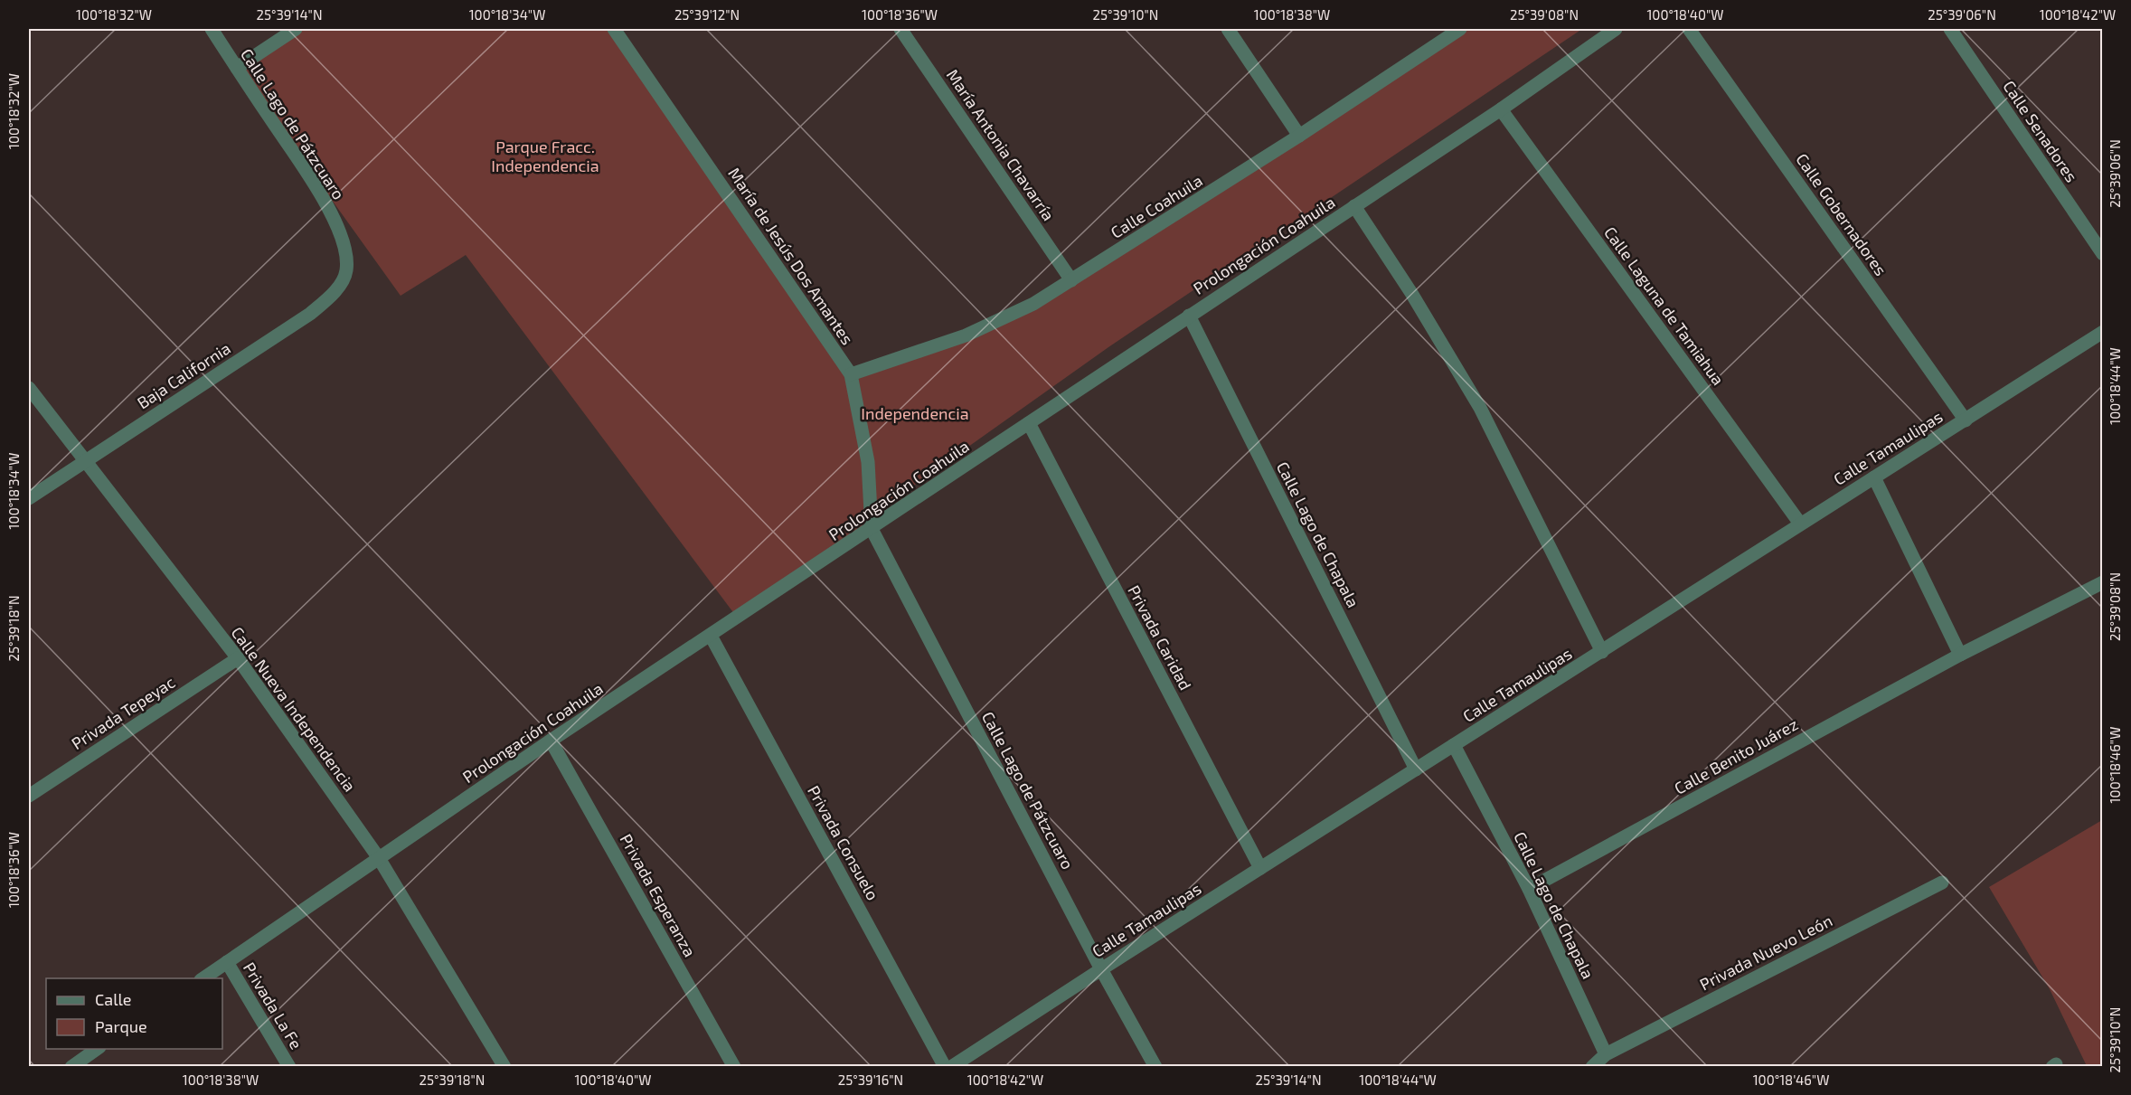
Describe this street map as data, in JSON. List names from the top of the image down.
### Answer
{
  "streets": {
    "street": [
      "Calle Lago de Pátzcuaro",
      "Calle Senadores",
      "María Antonia Chavarría",
      "Calle Coahuila",
      "Calle Gobernadores",
      "Prolongación Coahuila",
      "María de Jesús Dos Amantes",
      "Calle Laguna de Tamiahua",
      "Baja California",
      "Calle Tamaulipas",
      "Calle Lago de Chapala",
      "Privada Caridad",
      "Calle Nueva Independencia",
      "Privada Tepeyac",
      "Calle Benito Juárez",
      "Privada Consuelo",
      "Privada Esperanza",
      "Privada Nuevo León",
      "Privada La Fe"
    ]
  },
  "crossings": [
    ["Calle Lago de Pátzcuaro", "Prolongación Coahuila"],
    ["Calle Lago de Pátzcuaro", "María de Jesús Dos Amantes"],
    ["Calle Lago de Pátzcuaro", "Baja California"],
    ["Calle Lago de Pátzcuaro", "Calle Tamaulipas"],
    ["María Antonia Chavarría", "Calle Coahuila"],
    ["Calle Coahuila", "María de Jesús Dos Amantes"],
    ["Calle Gobernadores", "Calle Tamaulipas"],
    ["Prolongación Coahuila", "María de Jesús Dos Amantes"],
    ["Prolongación Coahuila", "Calle Laguna de Tamiahua"],
    ["Prolongación Coahuila", "Calle Lago de Chapala"],
    ["Prolongación Coahuila", "Privada Caridad"],
    ["Prolongación Coahuila", "Calle Nueva Independencia"],
    ["Prolongación Coahuila", "Privada Consuelo"],
    ["Prolongación Coahuila", "Privada Esperanza"],
    ["Prolongación Coahuila", "Privada La Fe"],
    ["Calle Laguna de Tamiahua", "Calle Tamaulipas"],
    ["Baja California", "Calle Nueva Independencia"],
    ["Calle Tamaulipas", "Calle Lago de Chapala"],
    ["Calle Tamaulipas", "Privada Caridad"],
    ["Calle Lago de Chapala", "Calle Benito Juárez"],
    ["Calle Lago de Chapala", "Privada Nuevo León"],
    ["Calle Nueva Independencia", "Privada Tepeyac"]
  ],
  "parks": ["Parque Fracc. Independencia", "Independencia"],
  "legend": ["Calle", "Parque"],
  "coordinates": [
    "100°18'32\"W",
    "25°39'14\"N",
    "100°18'34\"W",
    "25°39'12\"N",
    "100°18'36\"W",
    "25°39'10\"N",
    "100°18'38\"W",
    "25°39'08\"N",
    "100°18'40\"W",
    "25°39'06\"N",
    "100°18'42\"W",
    "100°18'44\"W",
    "25°39'18\"N",
    "100°18'46\"W",
    "25°39'16\"N"
  ]
}
